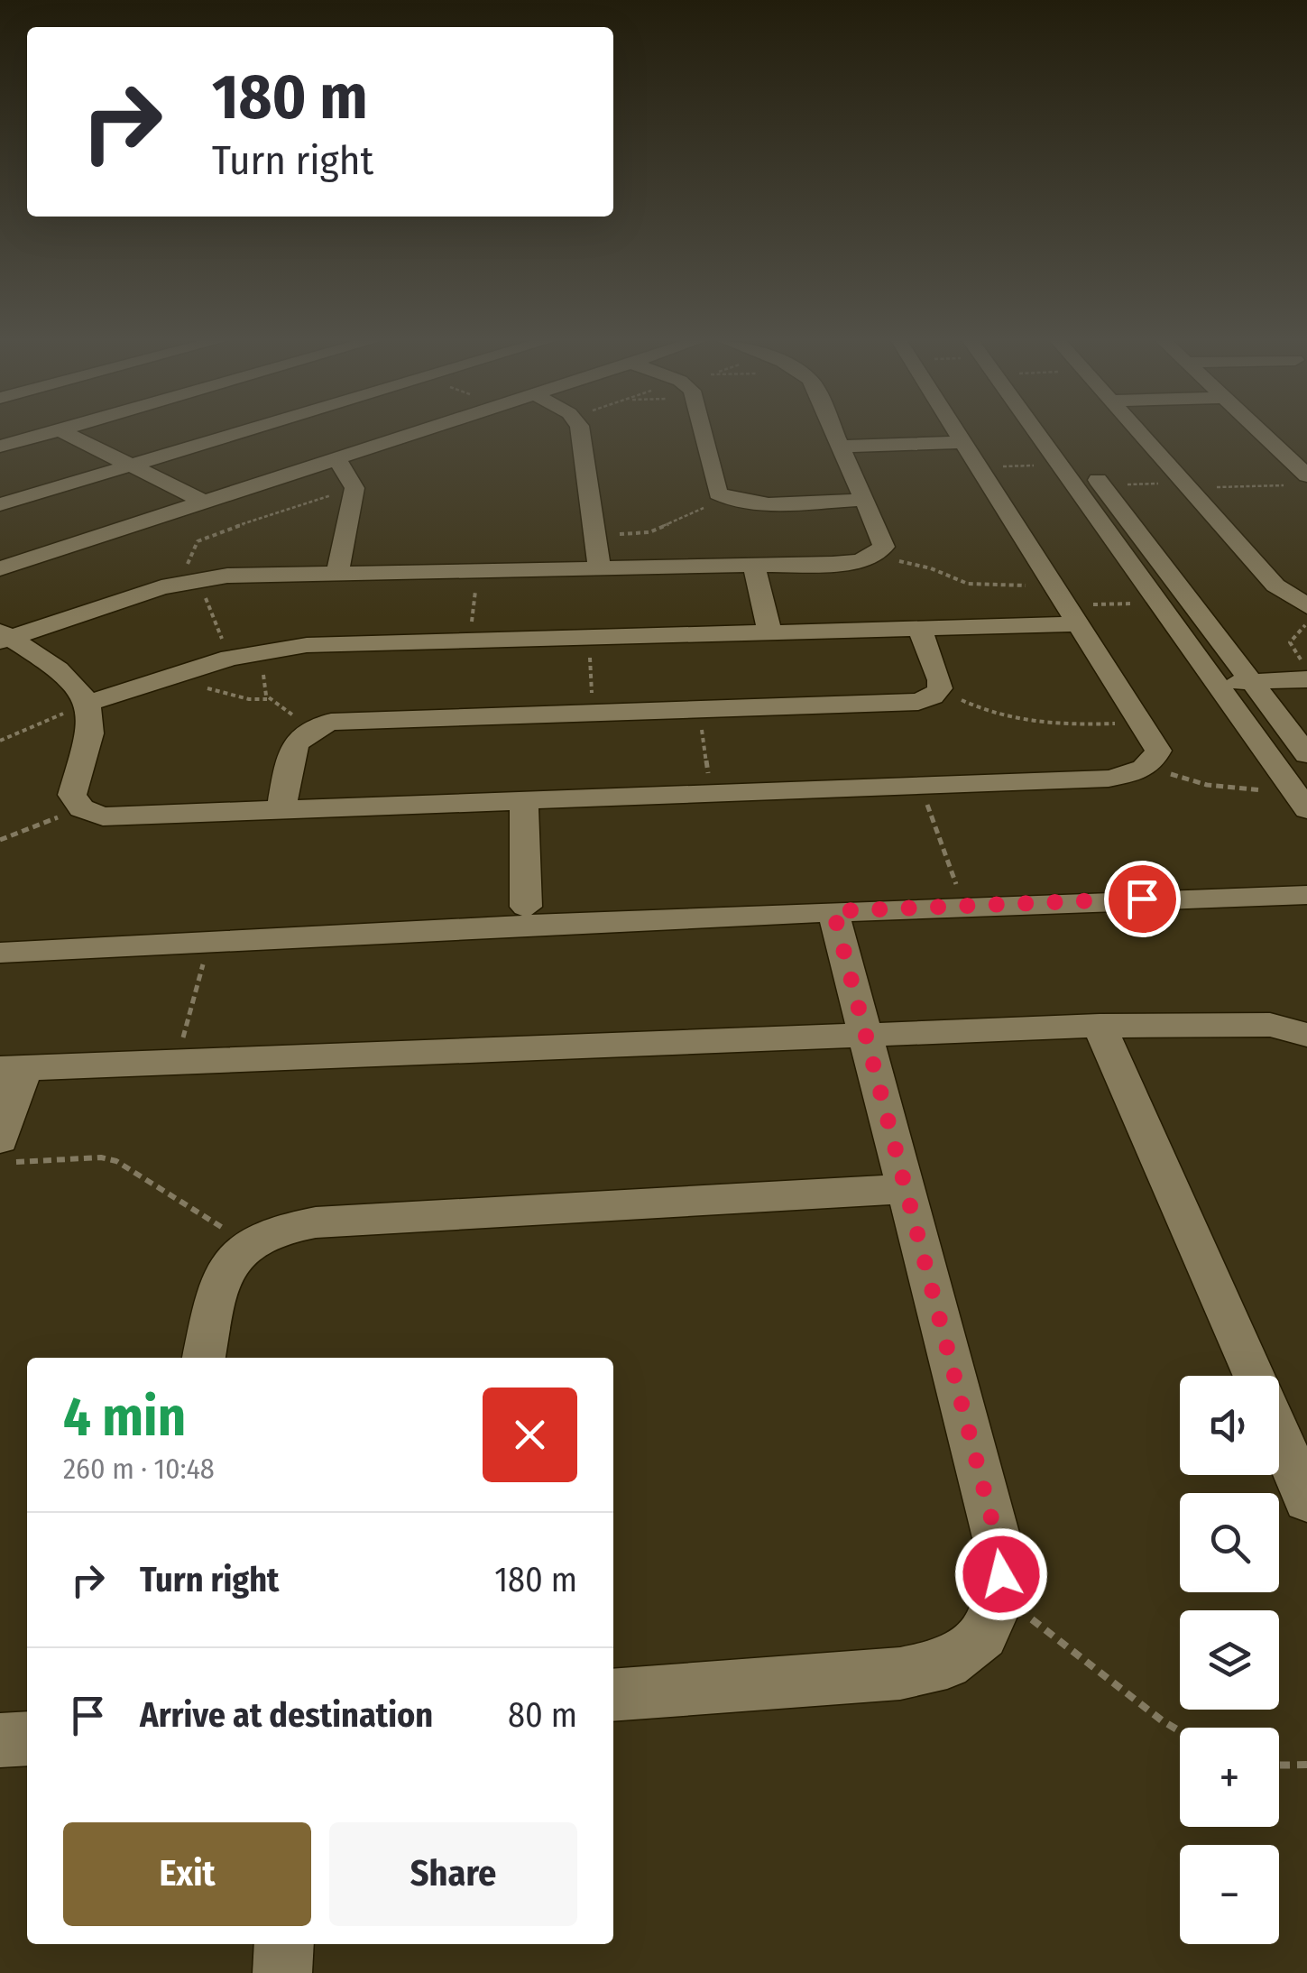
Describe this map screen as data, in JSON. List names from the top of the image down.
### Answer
{
  "page": {
    "turn": ["180 m", "Turn right"],
    "heading": ["4 min", "260 m · 10:48"],
    "map_buttons": ["+", "−"],
    "list": [
      {
        "name": "Turn right",
        "value": "180 m"
      },
      {
        "name": "Arrive at destination",
        "value": "80 m"
      }
    ],
    "buttons": ["Exit", "Share"]
  }
}
